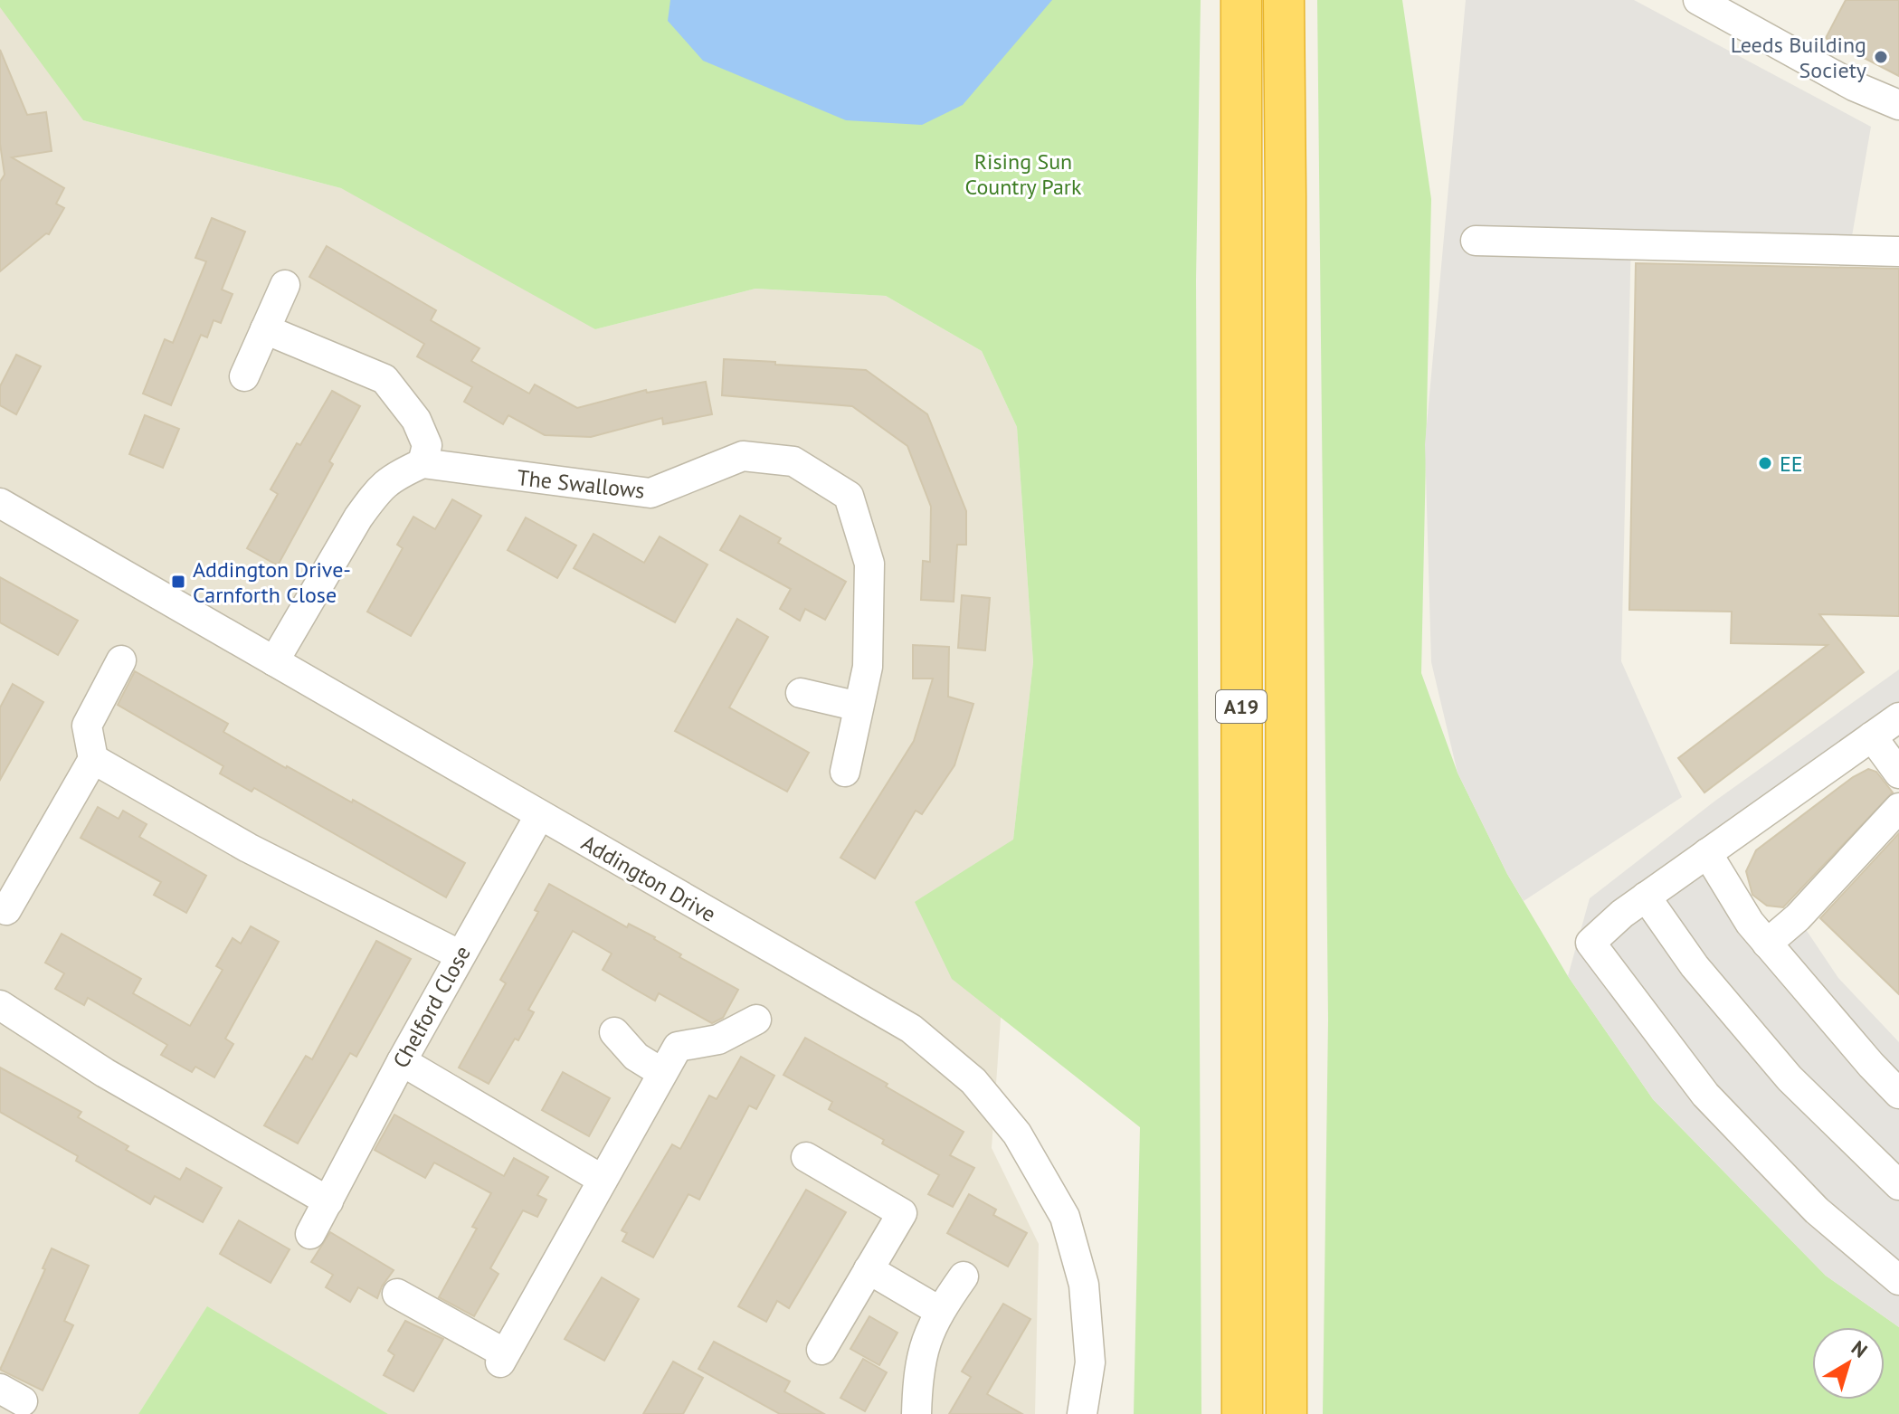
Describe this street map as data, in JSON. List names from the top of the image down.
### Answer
{
  "streets": {
    "highway": ["A19"],
    "street": ["The Swallows", "Addington Drive", "Chelford Close"]
  },
  "crossings": [
    ["Addington Drive", "Chelford Close"]
  ],
  "parks": ["Rising Sun Country Park"],
  "places": {
    "other": ["Leeds Building Society", "EE"],
    "transit": ["Addington Drive- Carnforth Close"]
  },
  "north": "top right"
}
